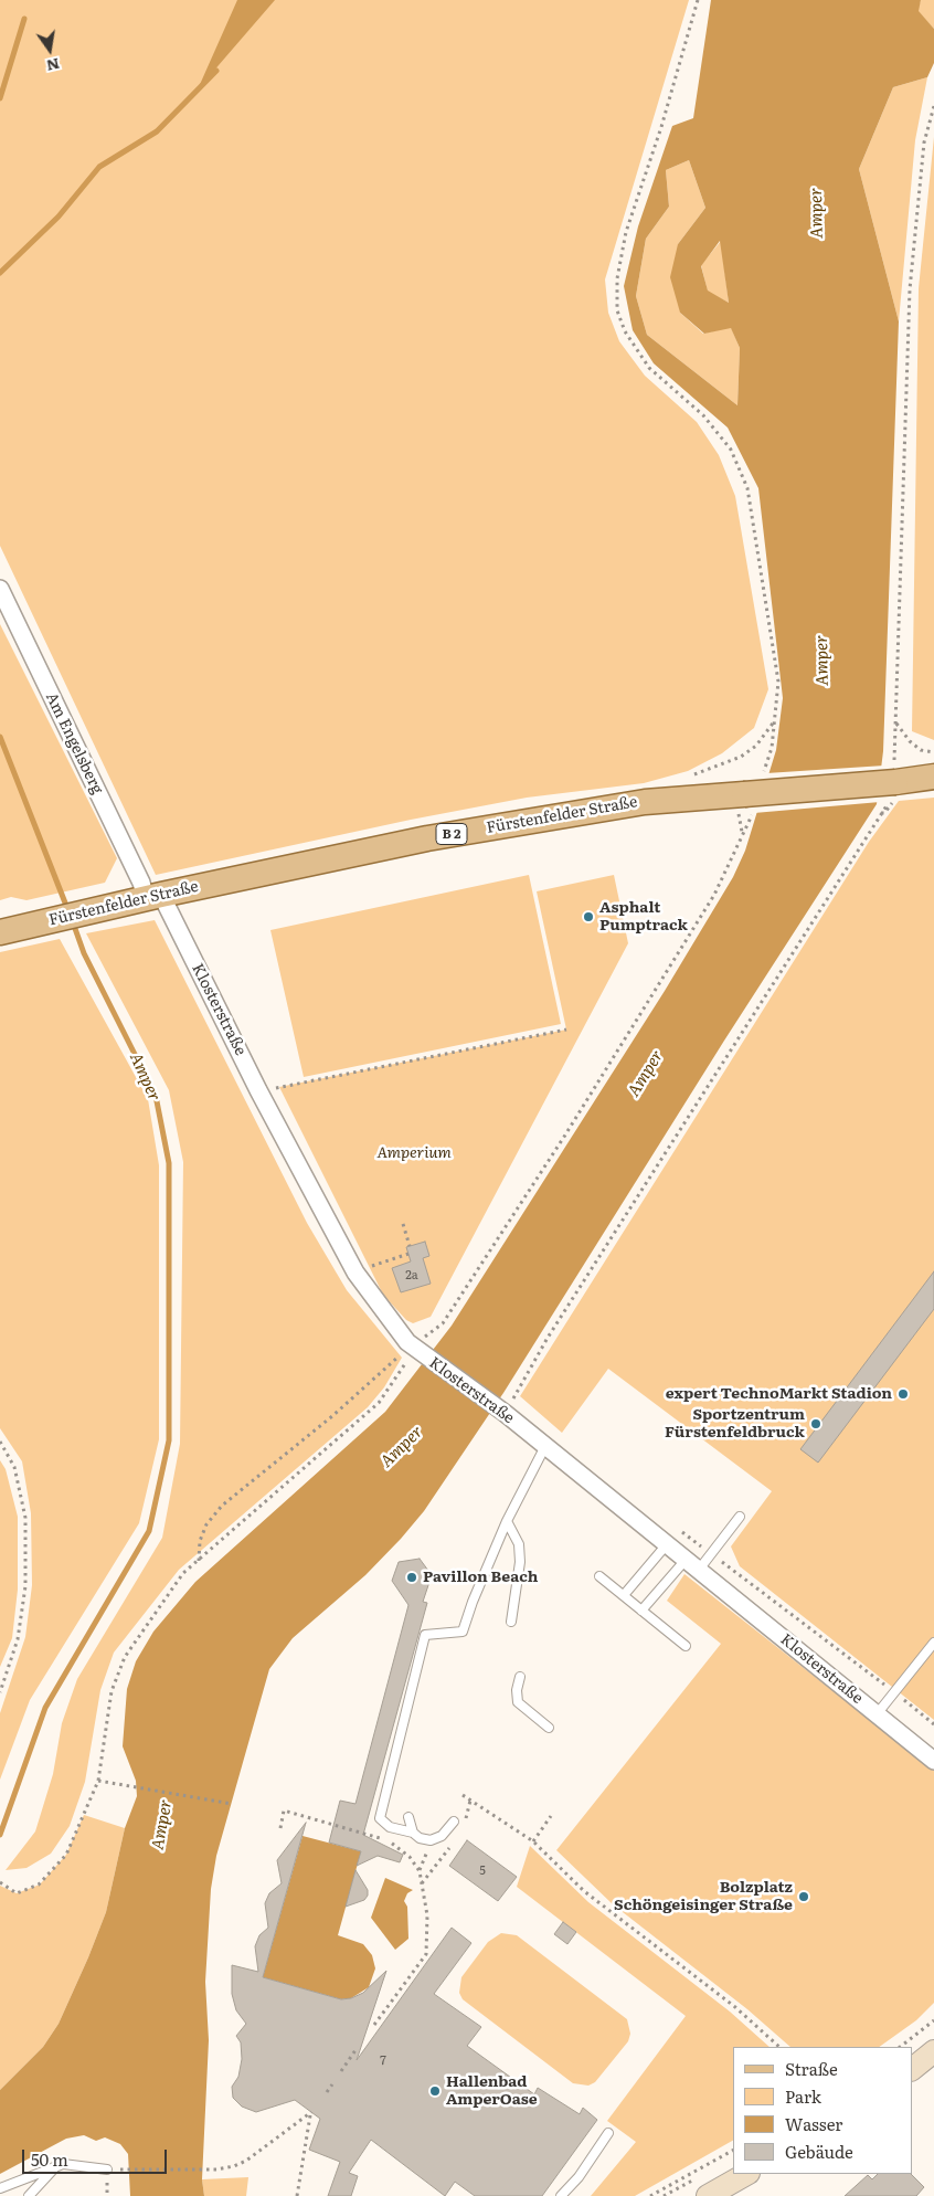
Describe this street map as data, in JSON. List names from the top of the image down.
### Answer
{
  "streets": {
    "main road": ["Fürstenfelder Straße", "B 2"],
    "street": ["Am Engelsberg", "Klosterstraße"]
  },
  "crossings": [
    ["Am Engelsberg", "Fürstenfelder Straße"],
    ["Am Engelsberg", "Klosterstraße"],
    ["Fürstenfelder Straße", "Klosterstraße"]
  ],
  "water": ["Amper"],
  "parks": ["Amperium"],
  "places": [
    "Asphalt Pumptrack",
    "expert TechnoMarkt Stadion",
    "Sportzentrum Fürstenfeldbruck",
    "Pavillon Beach",
    "Bolzplatz Schöngeisinger Straße",
    "Hallenbad AmperOase"
  ],
  "house_numbers": ["2a", "5", "7"],
  "legend": [
    "Straße",
    "Park",
    "Wasser",
    "Gebäude"
  ],
  "scale_bar": "50 m",
  "north": "bottom"
}
